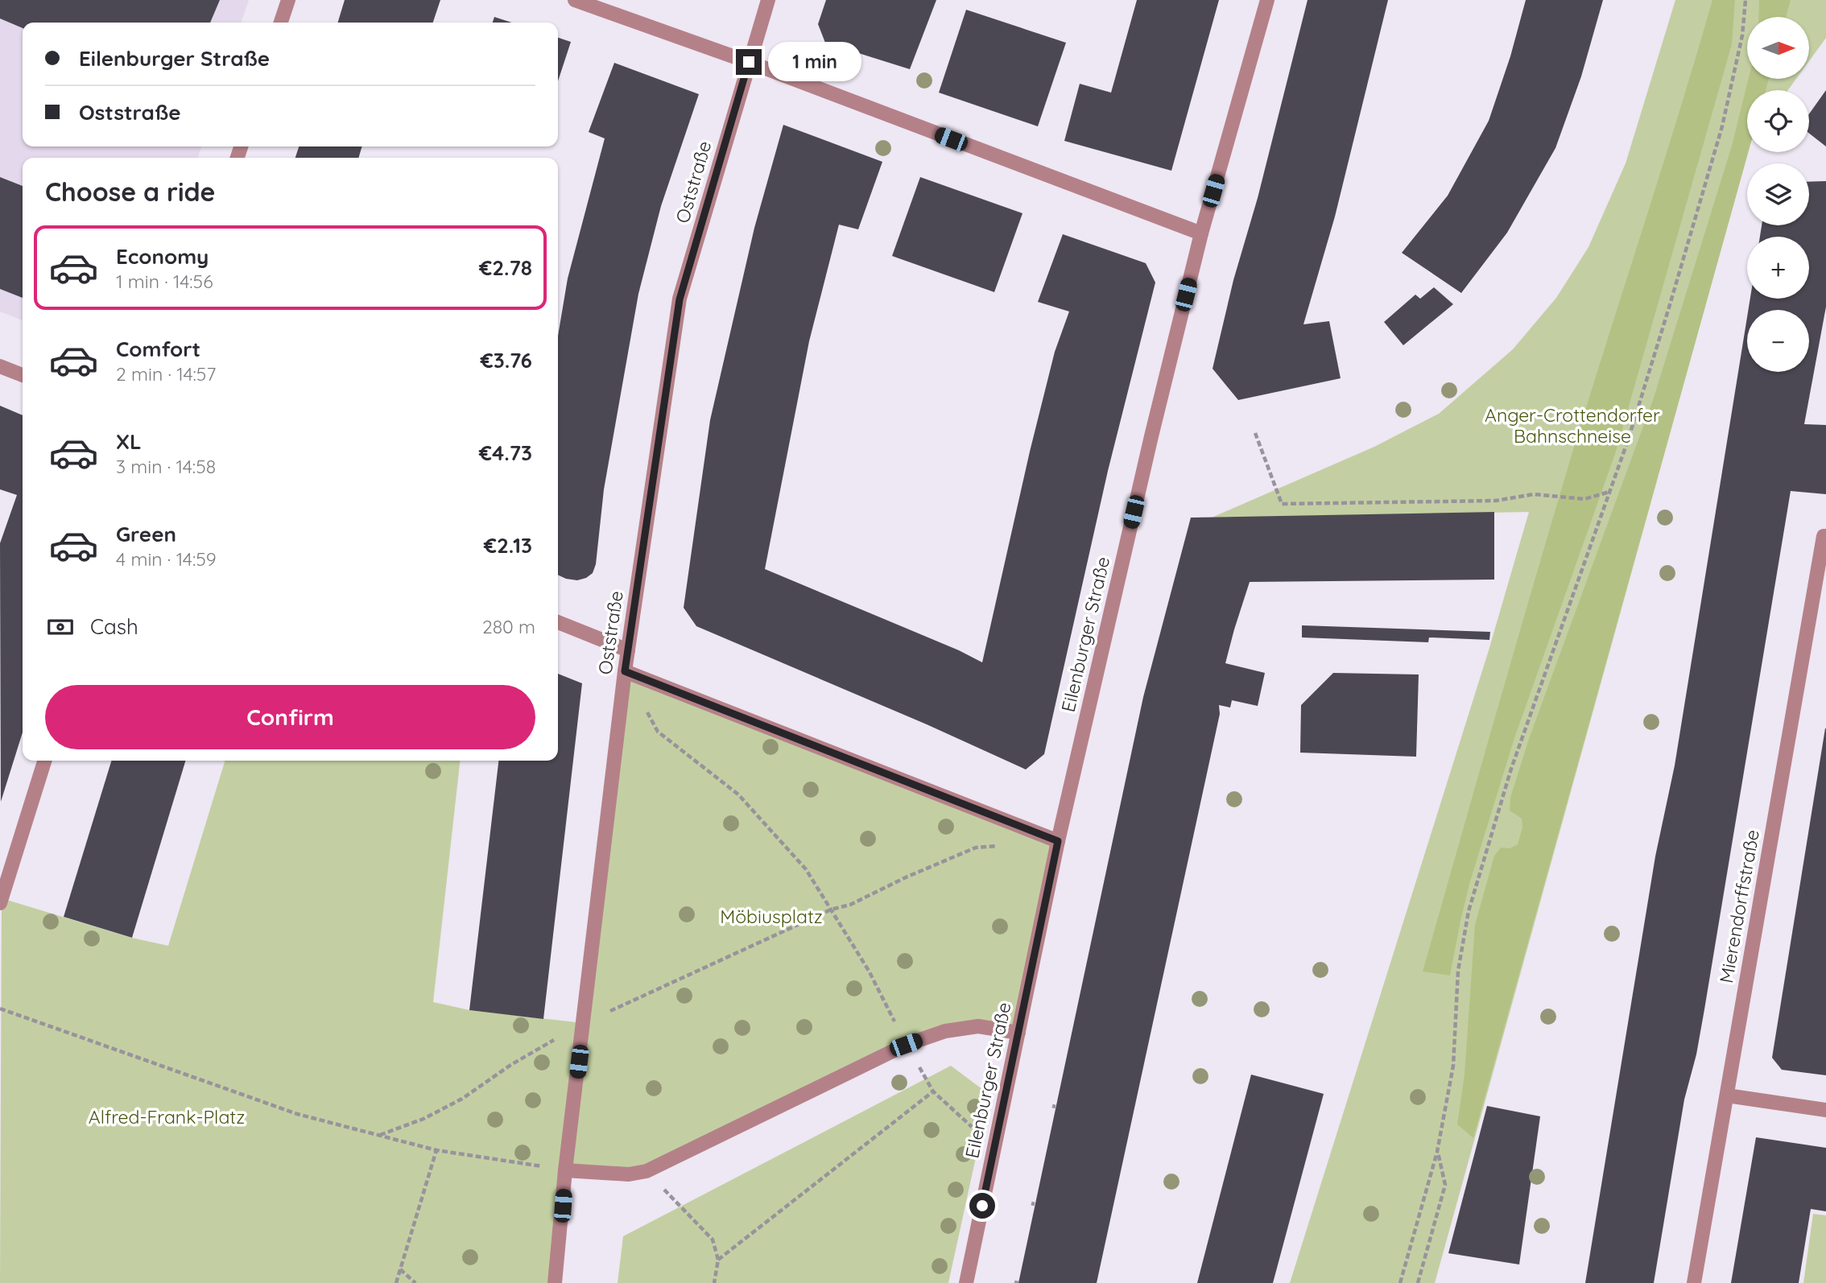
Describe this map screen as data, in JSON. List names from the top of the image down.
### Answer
{
  "streets": {
    "street": ["Oststraße", "Eilenburger Straße", "Mierendorffstraße"]
  },
  "parks": ["Anger-Crottendorfer Bahnschneise", "Möbiusplatz", "Alfred-Frank-Platz"],
  "north": "right",
  "page": {
    "map_buttons": ["+", "−"],
    "banner": ["Eilenburger Straße", "Oststraße"],
    "bubble": "1 min",
    "heading": "Choose a ride",
    "list": [
      {
        "name": "Economy",
        "note": "1 min · 14:56",
        "value": "€2.78"
      },
      {
        "name": "Comfort",
        "note": "2 min · 14:57",
        "value": "€3.76"
      },
      {
        "name": "XL",
        "note": "3 min · 14:58",
        "value": "€4.73"
      },
      {
        "name": "Green",
        "note": "4 min · 14:59",
        "value": "€2.13"
      }
    ],
    "pay": ["Cash", "280 m"],
    "buttons": "Confirm"
  }
}
